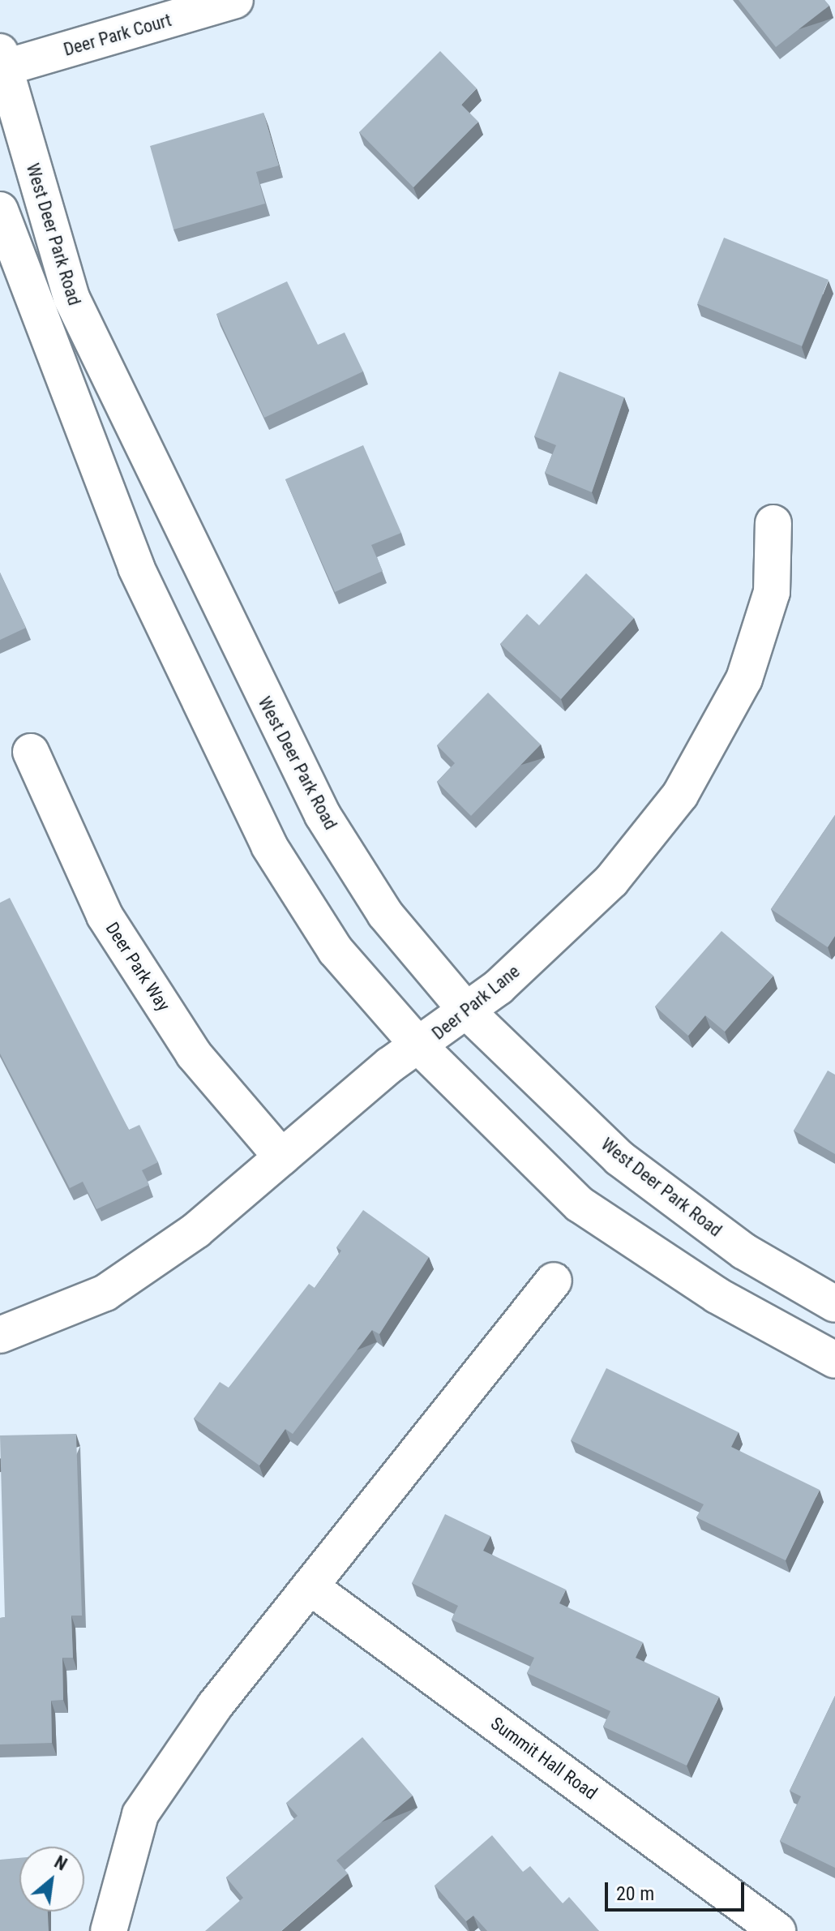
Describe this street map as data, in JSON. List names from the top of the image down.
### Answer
{
  "streets": {
    "street": [
      "Deer Park Court",
      "West Deer Park Road",
      "Deer Park Way",
      "Deer Park Lane",
      "Summit Hall Road"
    ]
  },
  "crossings": [
    ["Deer Park Court", "West Deer Park Road"],
    ["West Deer Park Road", "Deer Park Lane"],
    ["Deer Park Way", "Deer Park Lane"]
  ],
  "scale_bar": "20 m",
  "north": "top right"
}
